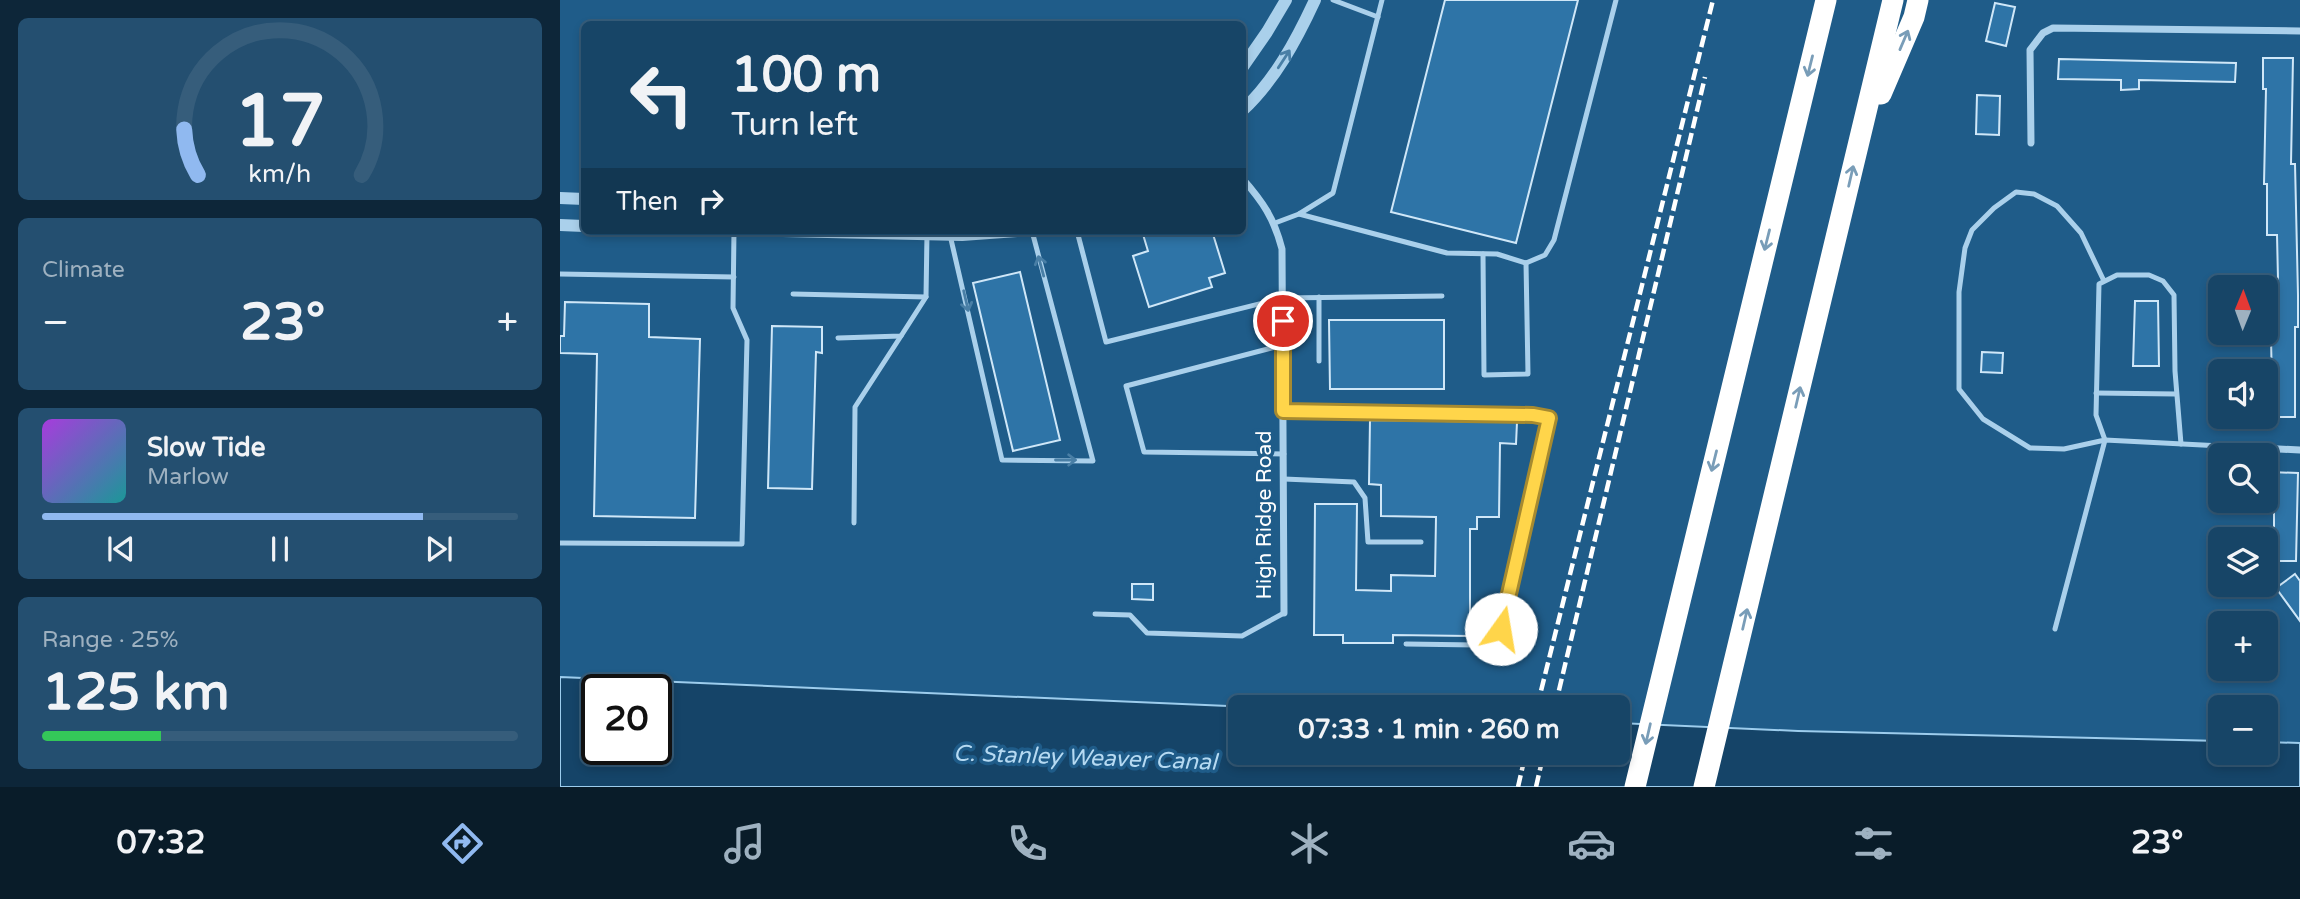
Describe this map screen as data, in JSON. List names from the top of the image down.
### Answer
{
  "streets": {
    "street": ["High Ridge Road"]
  },
  "water": ["C. Stanley Weaver Canal"],
  "north": "top",
  "page": {
    "turn": ["100 m", "Turn left"],
    "then": "Then",
    "tile": [
      "Climate",
      ["Range · 25%", "125 km"]
    ],
    "map_buttons": ["+", "−"],
    "heat": ["−", "23°", "+"],
    "song": ["Slow Tide", "Marlow"],
    "limit": "20",
    "trip": "07:33 · 1 min · 260 m",
    "tabs": ["07:32", "23°"],
    "gauge": ["17", "km/h"]
  }
}
